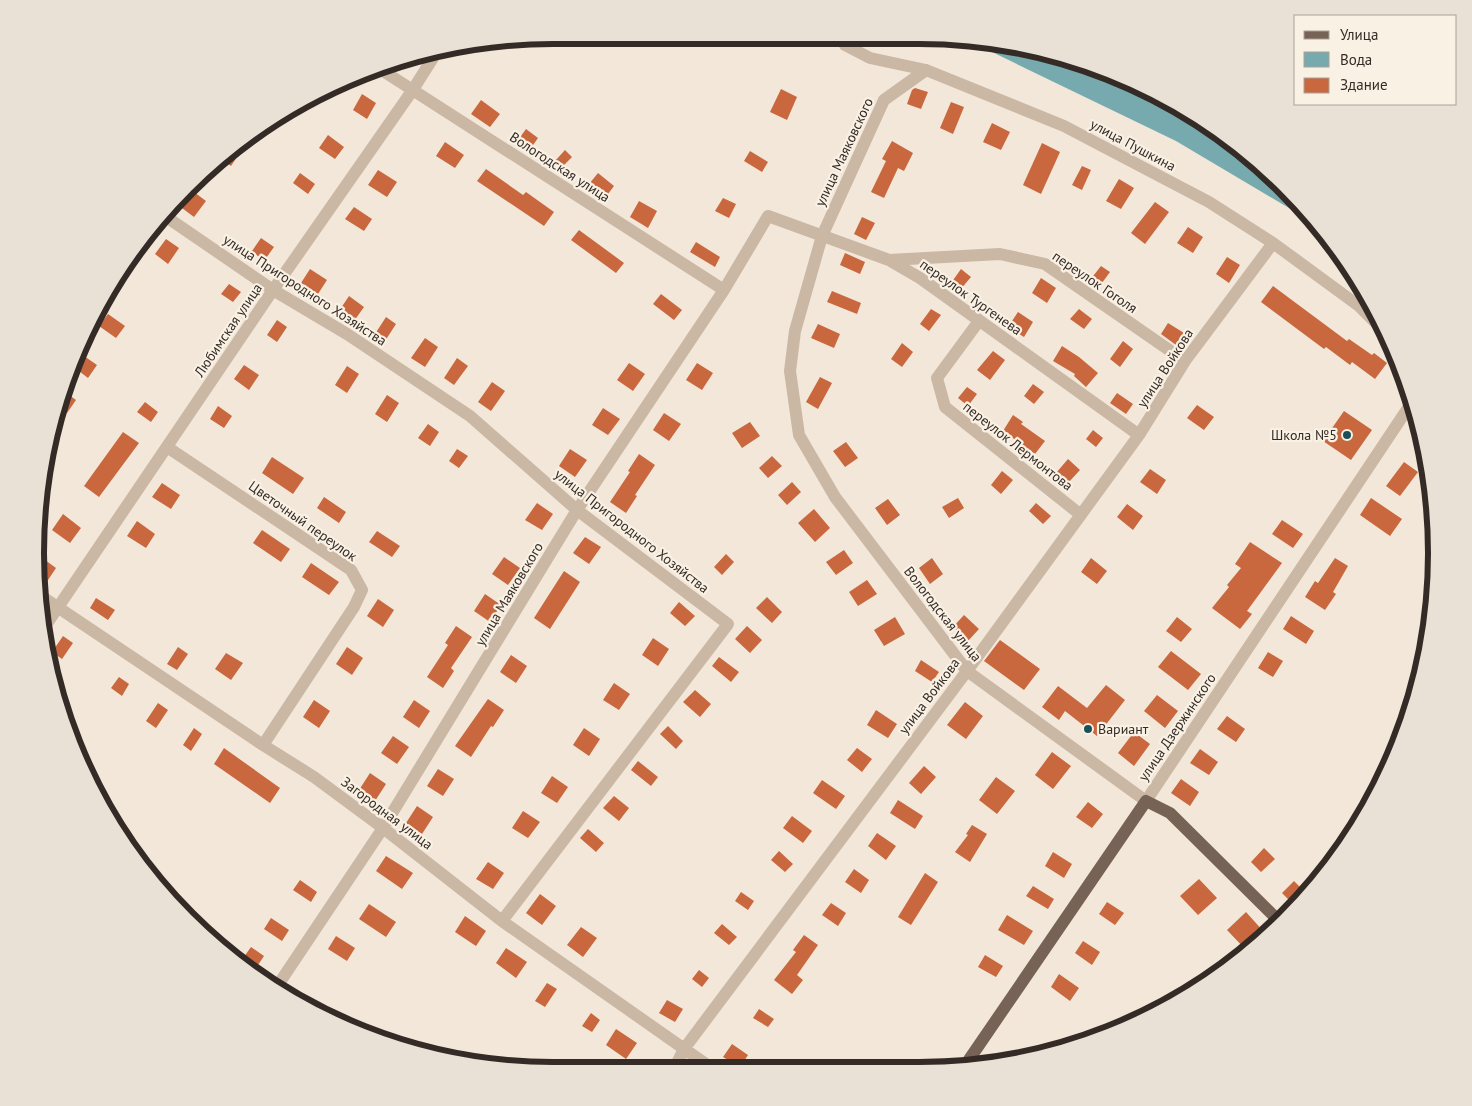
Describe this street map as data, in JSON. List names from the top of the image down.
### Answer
{
  "streets": {
    "main road": ["Вологодская улица", "улица Дзержинского"],
    "street": [
      "улица Пушкина",
      "улица Маяковского",
      "переулок Гоголя",
      "улица Пригородного Хозяйства",
      "переулок Тургенева",
      "Любимская улица",
      "улица Войкова",
      "переулок Лермонтова",
      "Цветочный переулок",
      "Загородная улица"
    ]
  },
  "crossings": [
    ["улица Пушкина", "улица Маяковского"],
    ["улица Пушкина", "улица Войкова"],
    ["улица Маяковского", "Вологодская улица"],
    ["улица Маяковского", "улица Пригородного Хозяйства"],
    ["улица Маяковского", "переулок Тургенева"],
    ["улица Маяковского", "Загородная улица"],
    ["Вологодская улица", "переулок Тургенева"],
    ["Вологодская улица", "Любимская улица"],
    ["Вологодская улица", "улица Войкова"],
    ["Вологодская улица", "улица Дзержинского"],
    ["переулок Гоголя", "переулок Тургенева"],
    ["переулок Гоголя", "улица Войкова"],
    ["улица Пригородного Хозяйства", "Любимская улица"],
    ["улица Пригородного Хозяйства", "Загородная улица"],
    ["переулок Тургенева", "улица Войкова"],
    ["переулок Тургенева", "переулок Лермонтова"],
    ["Любимская улица", "Цветочный переулок"],
    ["Любимская улица", "Загородная улица"],
    ["улица Войкова", "переулок Лермонтова"],
    ["улица Войкова", "Загородная улица"],
    ["Цветочный переулок", "Загородная улица"]
  ],
  "places": ["Школа №5", "Вариант"],
  "legend": ["Улица", "Вода", "Здание"]
}
